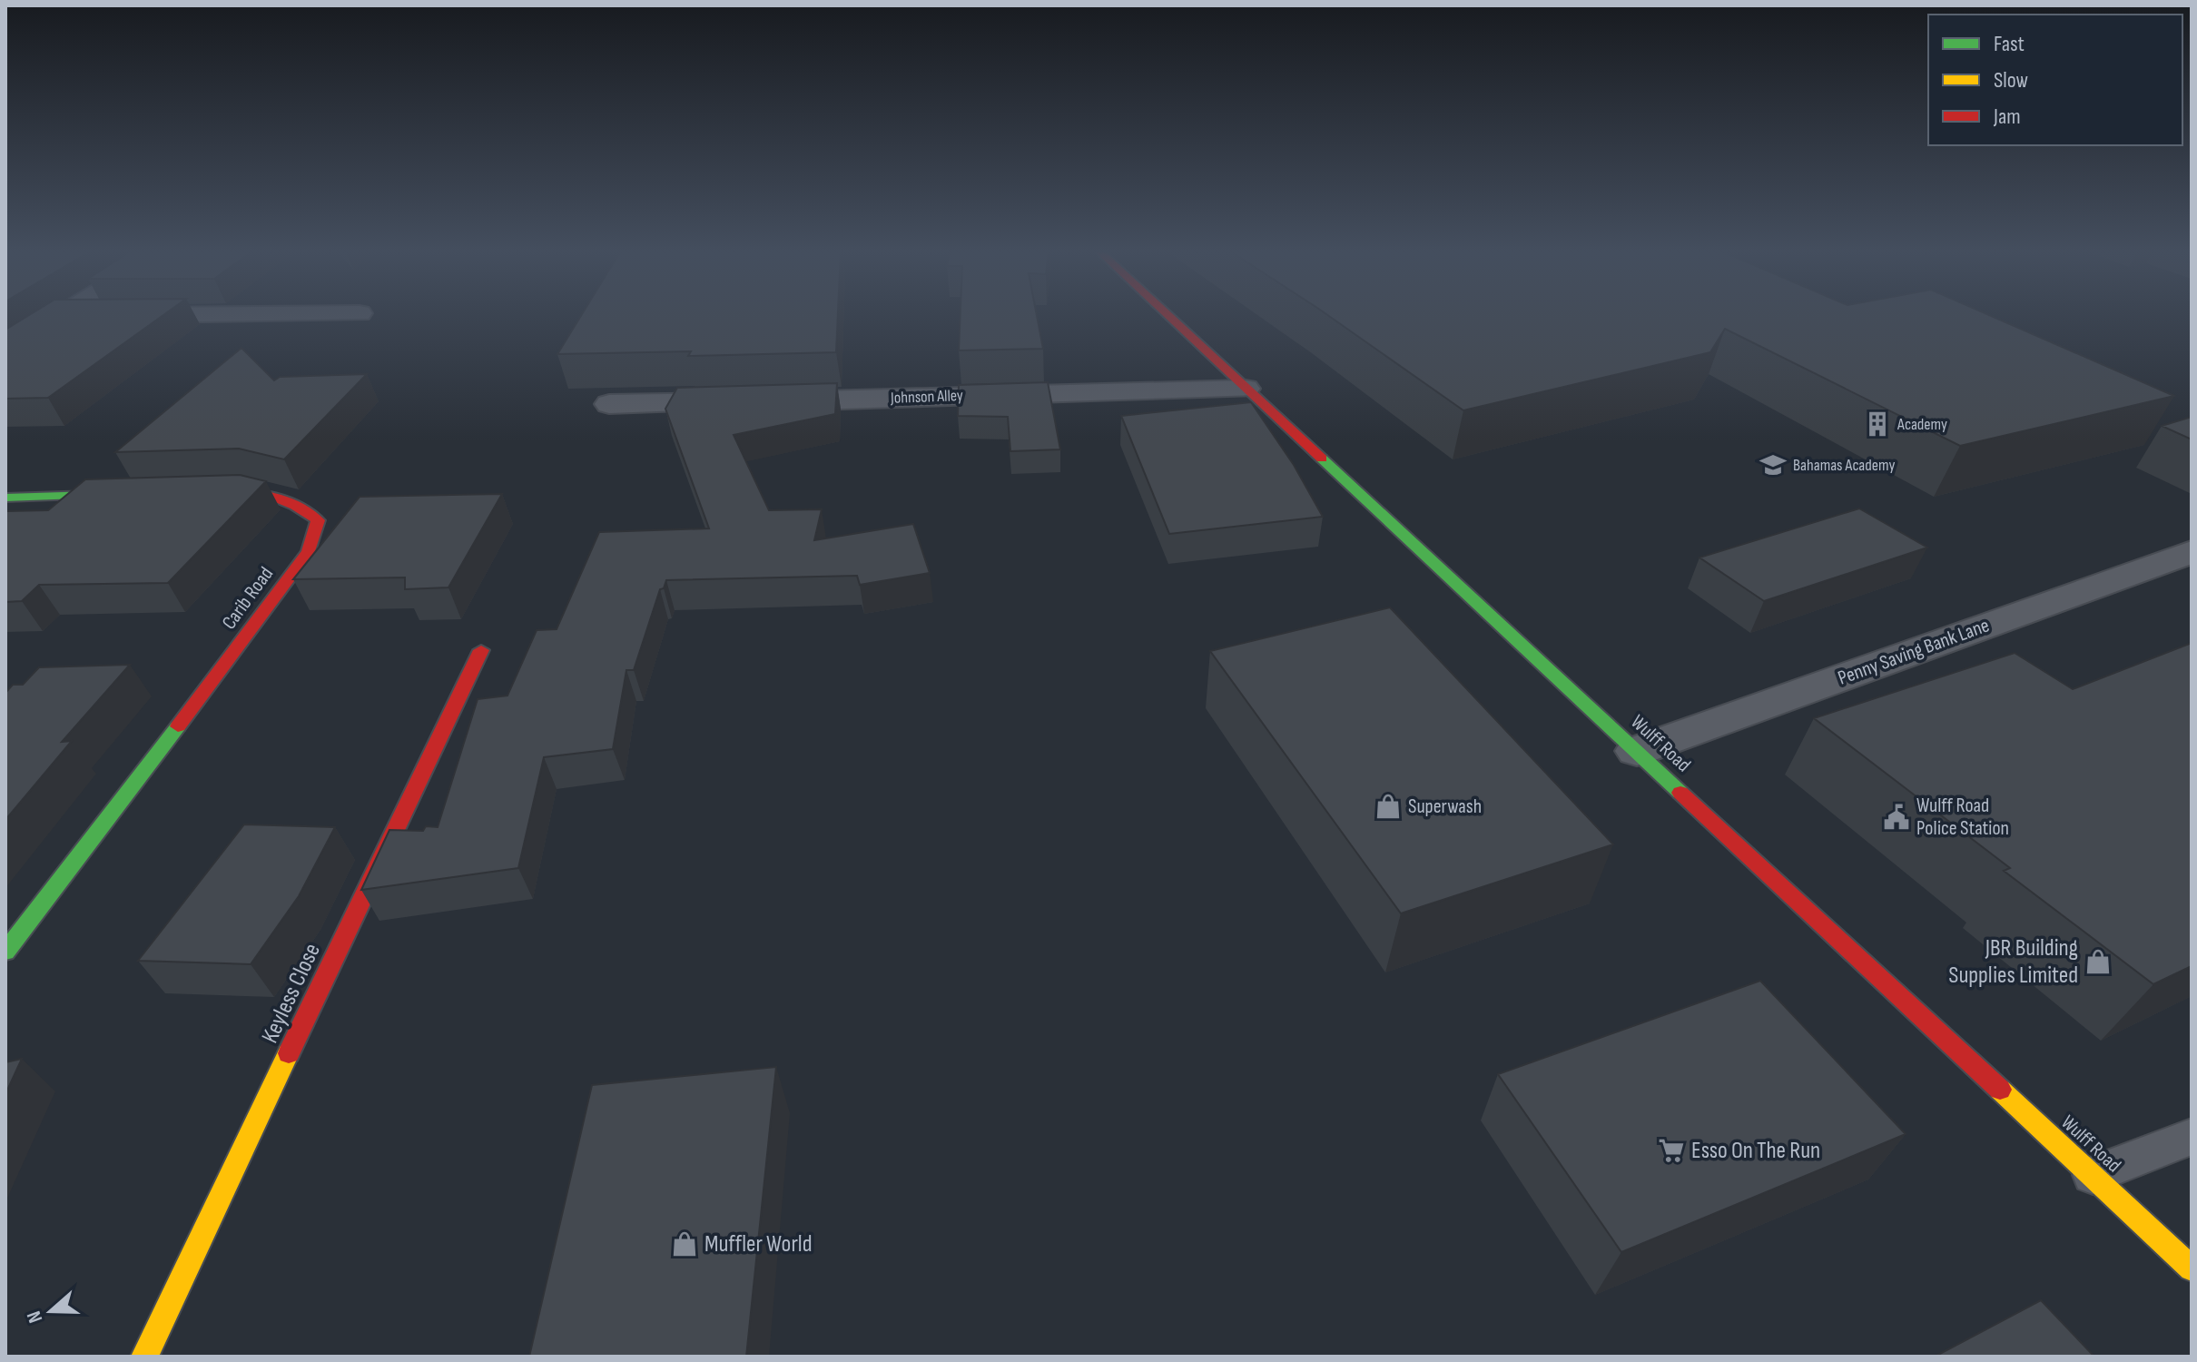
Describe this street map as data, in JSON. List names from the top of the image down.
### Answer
{
  "streets": {
    "main road": ["Carib Road", "Wulff Road", "Keyless Close"],
    "street": ["Johnson Alley", "Penny Saving Bank Lane"]
  },
  "crossings": [
    ["Johnson Alley", "Wulff Road"],
    ["Penny Saving Bank Lane", "Wulff Road"]
  ],
  "places": {
    "building": ["Academy"],
    "school or university": ["Bahamas Academy"],
    "shop": ["Superwash", "JBR Building Supplies Limited", "Muffler World"],
    "public building": ["Wulff Road Police Station"],
    "supermarket": ["Esso On The Run"]
  },
  "legend": ["Fast", "Slow", "Jam"],
  "north": "left"
}
